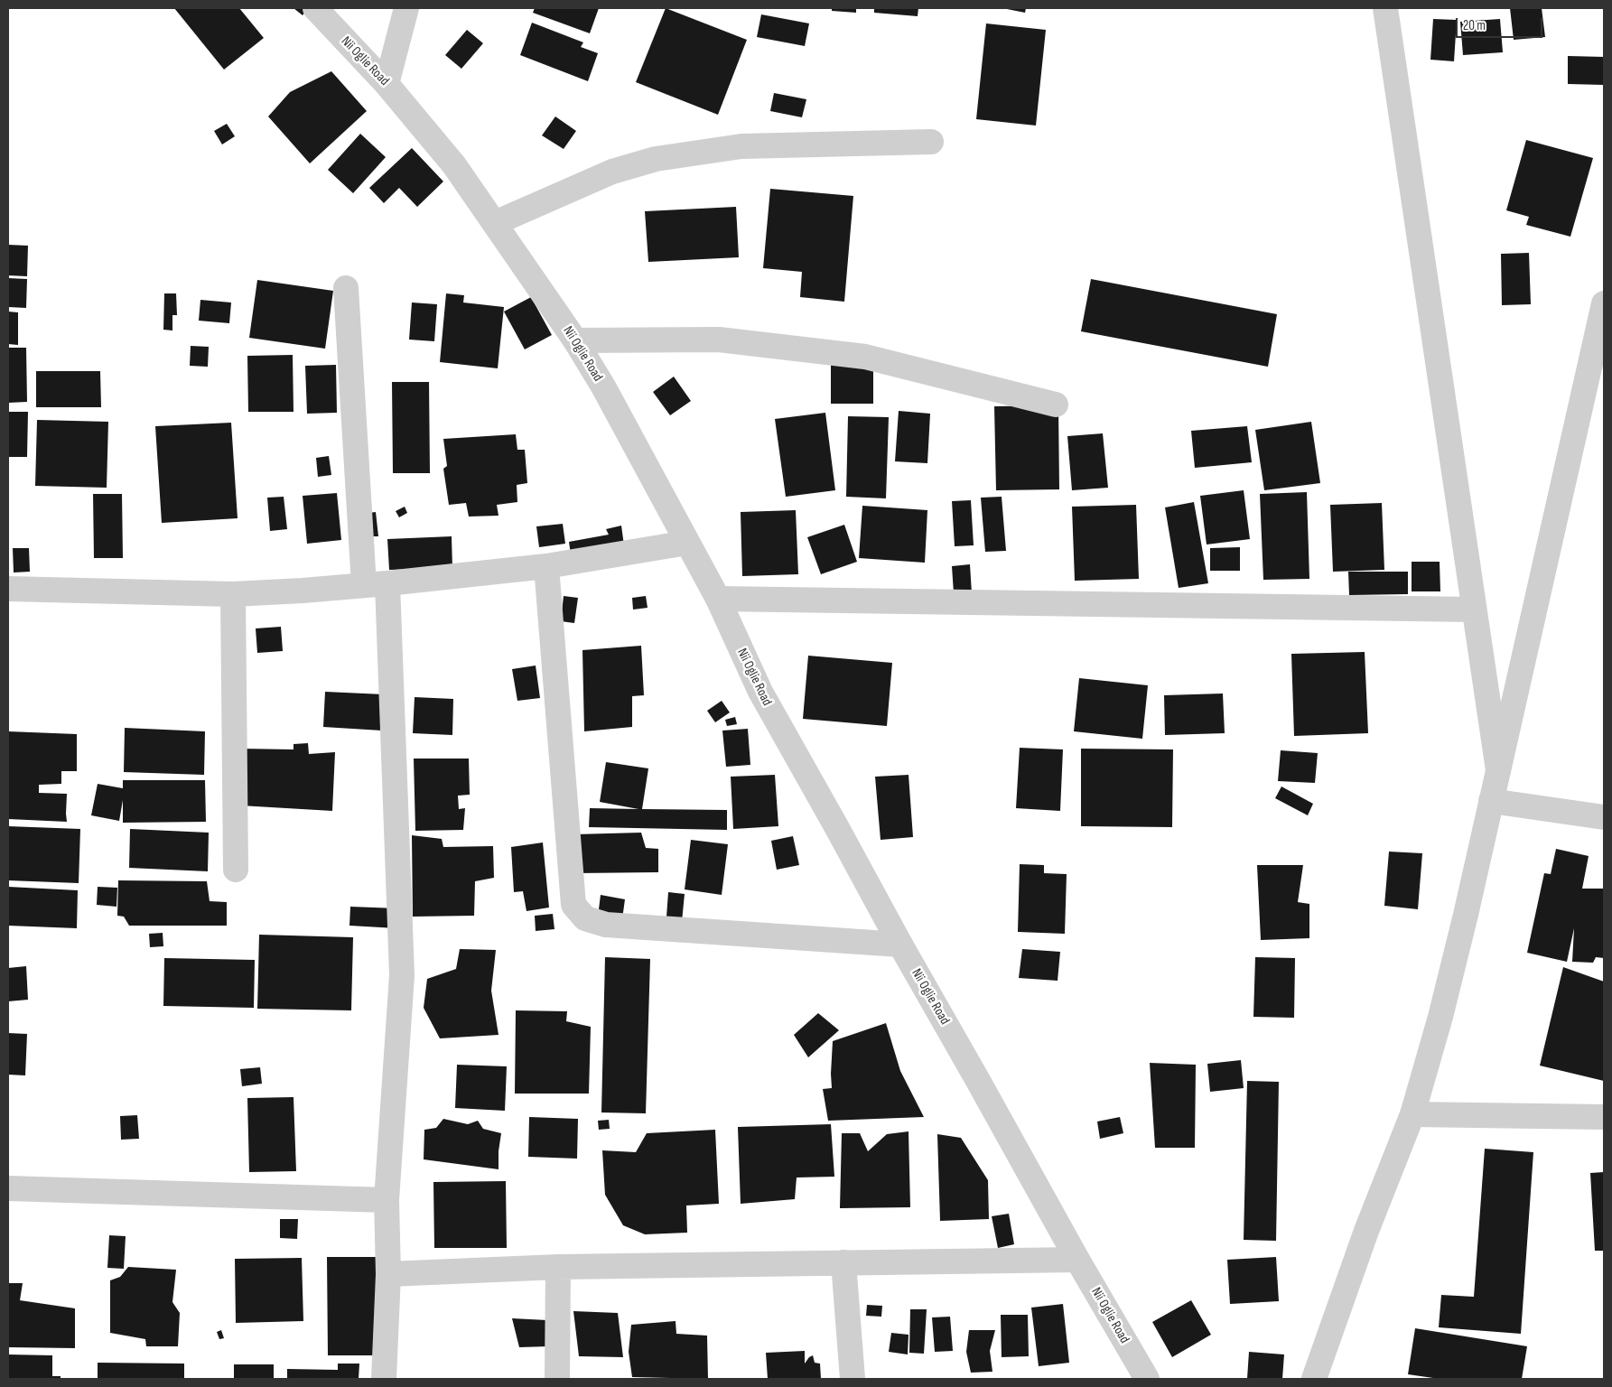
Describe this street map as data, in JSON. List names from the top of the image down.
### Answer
{
  "streets": {
    "street": ["Nii Oglie Road"]
  },
  "scale_bar": "20 m"
}
